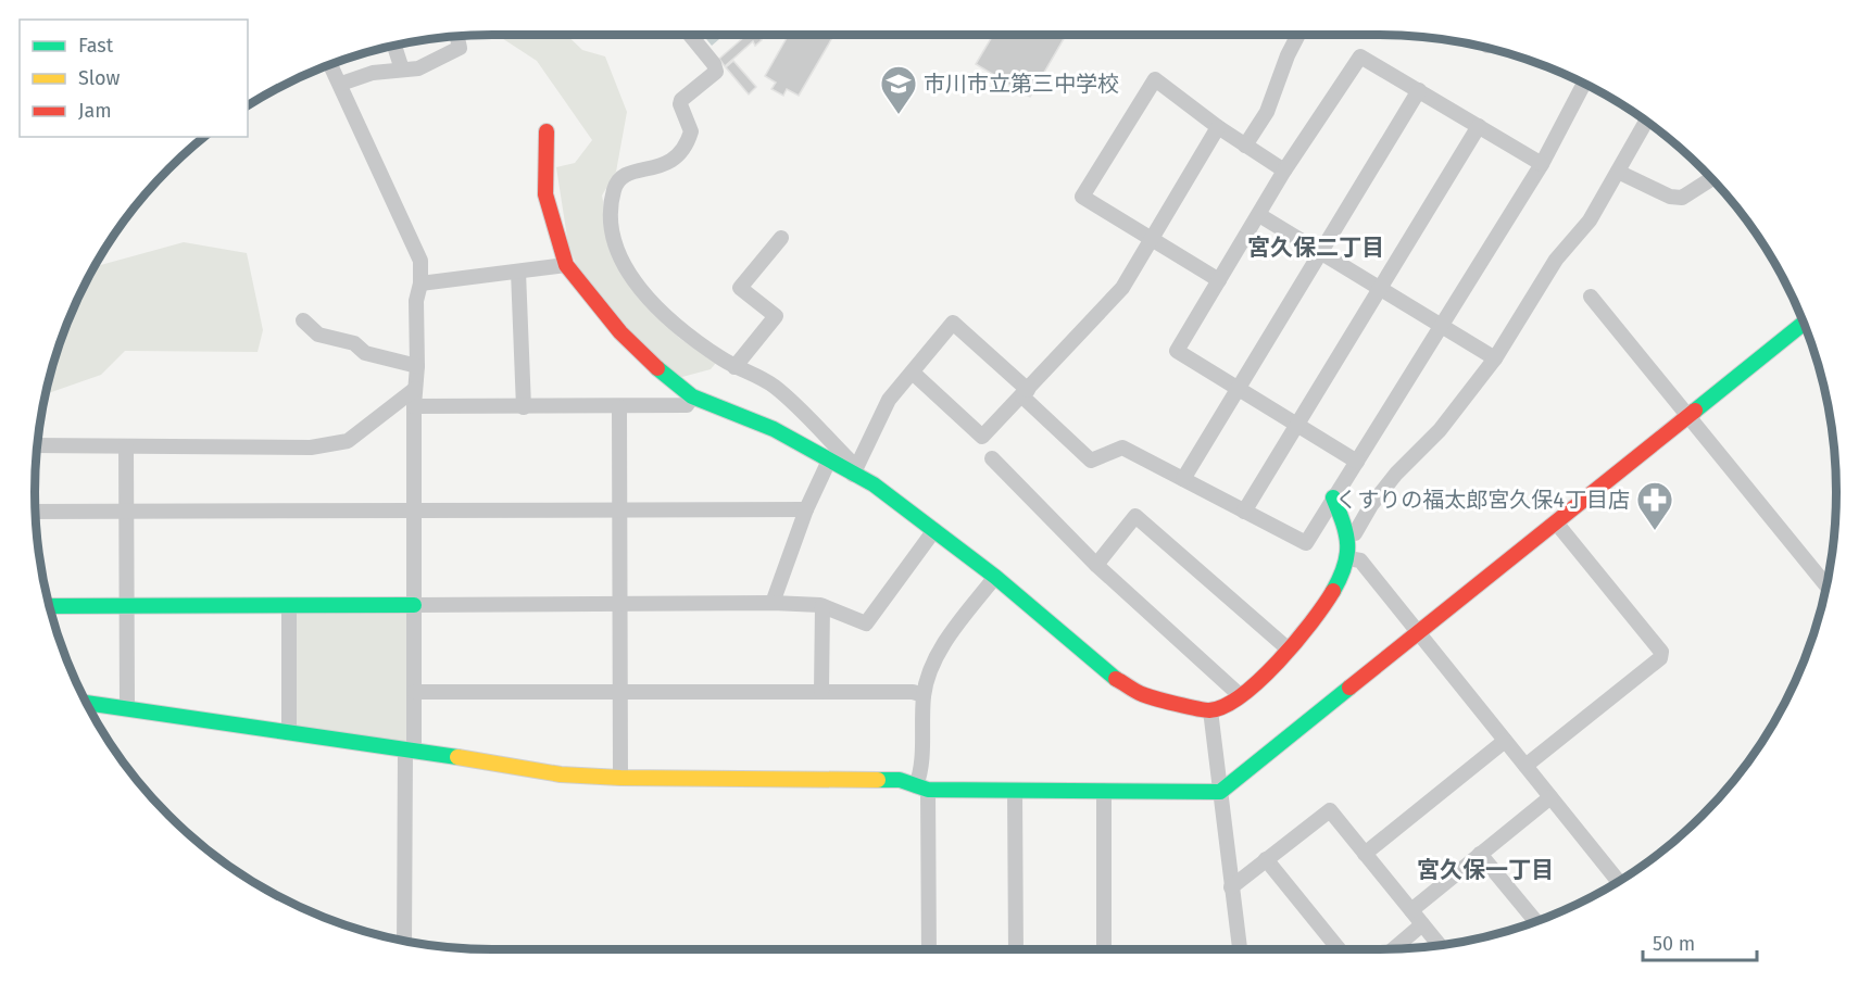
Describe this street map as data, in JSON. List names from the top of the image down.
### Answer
{
  "districts": ["宮久保二丁目", "宮久保一丁目"],
  "places": {
    "school or university": ["市川市立第三中学校"],
    "pharmacy": ["くすりの福太郎宮久保4丁目店"]
  },
  "legend": ["Fast", "Slow", "Jam"],
  "scale_bar": "50 m"
}
